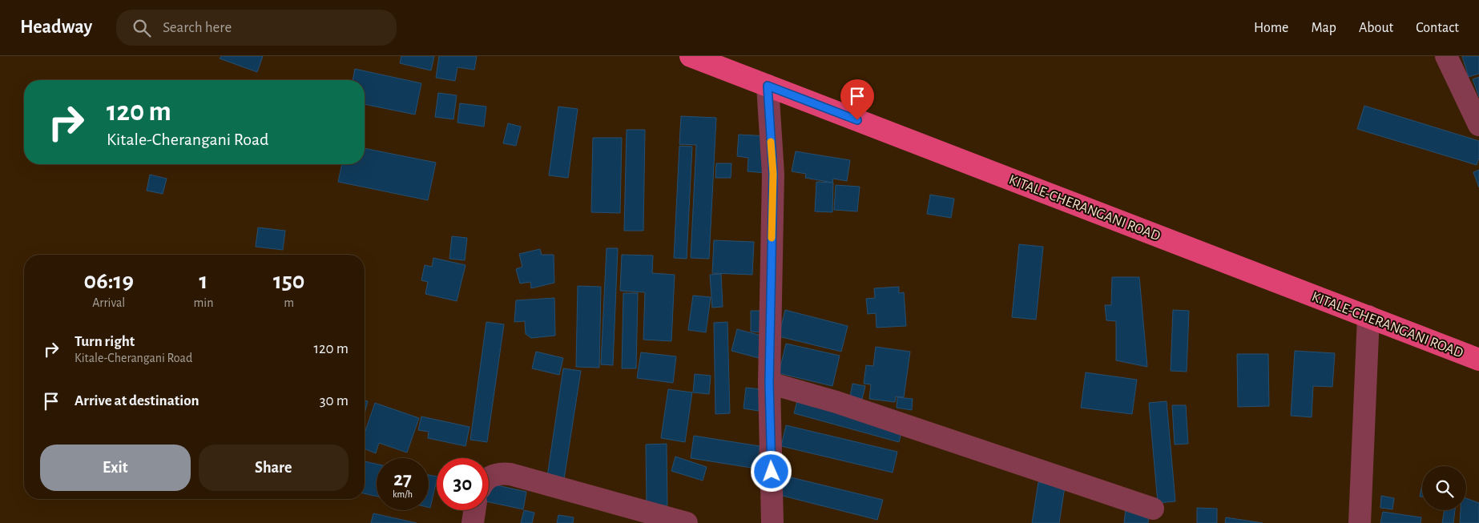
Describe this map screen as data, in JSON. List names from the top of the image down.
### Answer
{
  "streets": {
    "main road": ["KITALE-CHERANGANI ROAD"]
  },
  "page": {
    "header": "Headway",
    "search": "Search here",
    "nav": [
      "Home",
      "Map",
      "About",
      "Contact"
    ],
    "turn": ["120 m", "Kitale-Cherangani Road"],
    "eta": [
      "06:19",
      "Arrival",
      "1",
      "min",
      "150",
      "m"
    ],
    "list": [
      {
        "name": "Turn right",
        "note": "Kitale-Cherangani Road",
        "value": "120 m"
      },
      {
        "name": "Arrive at destination",
        "value": "30 m"
      }
    ],
    "buttons": ["Exit", "Share"],
    "speed": "27 km/h",
    "limit": "30"
  }
}
